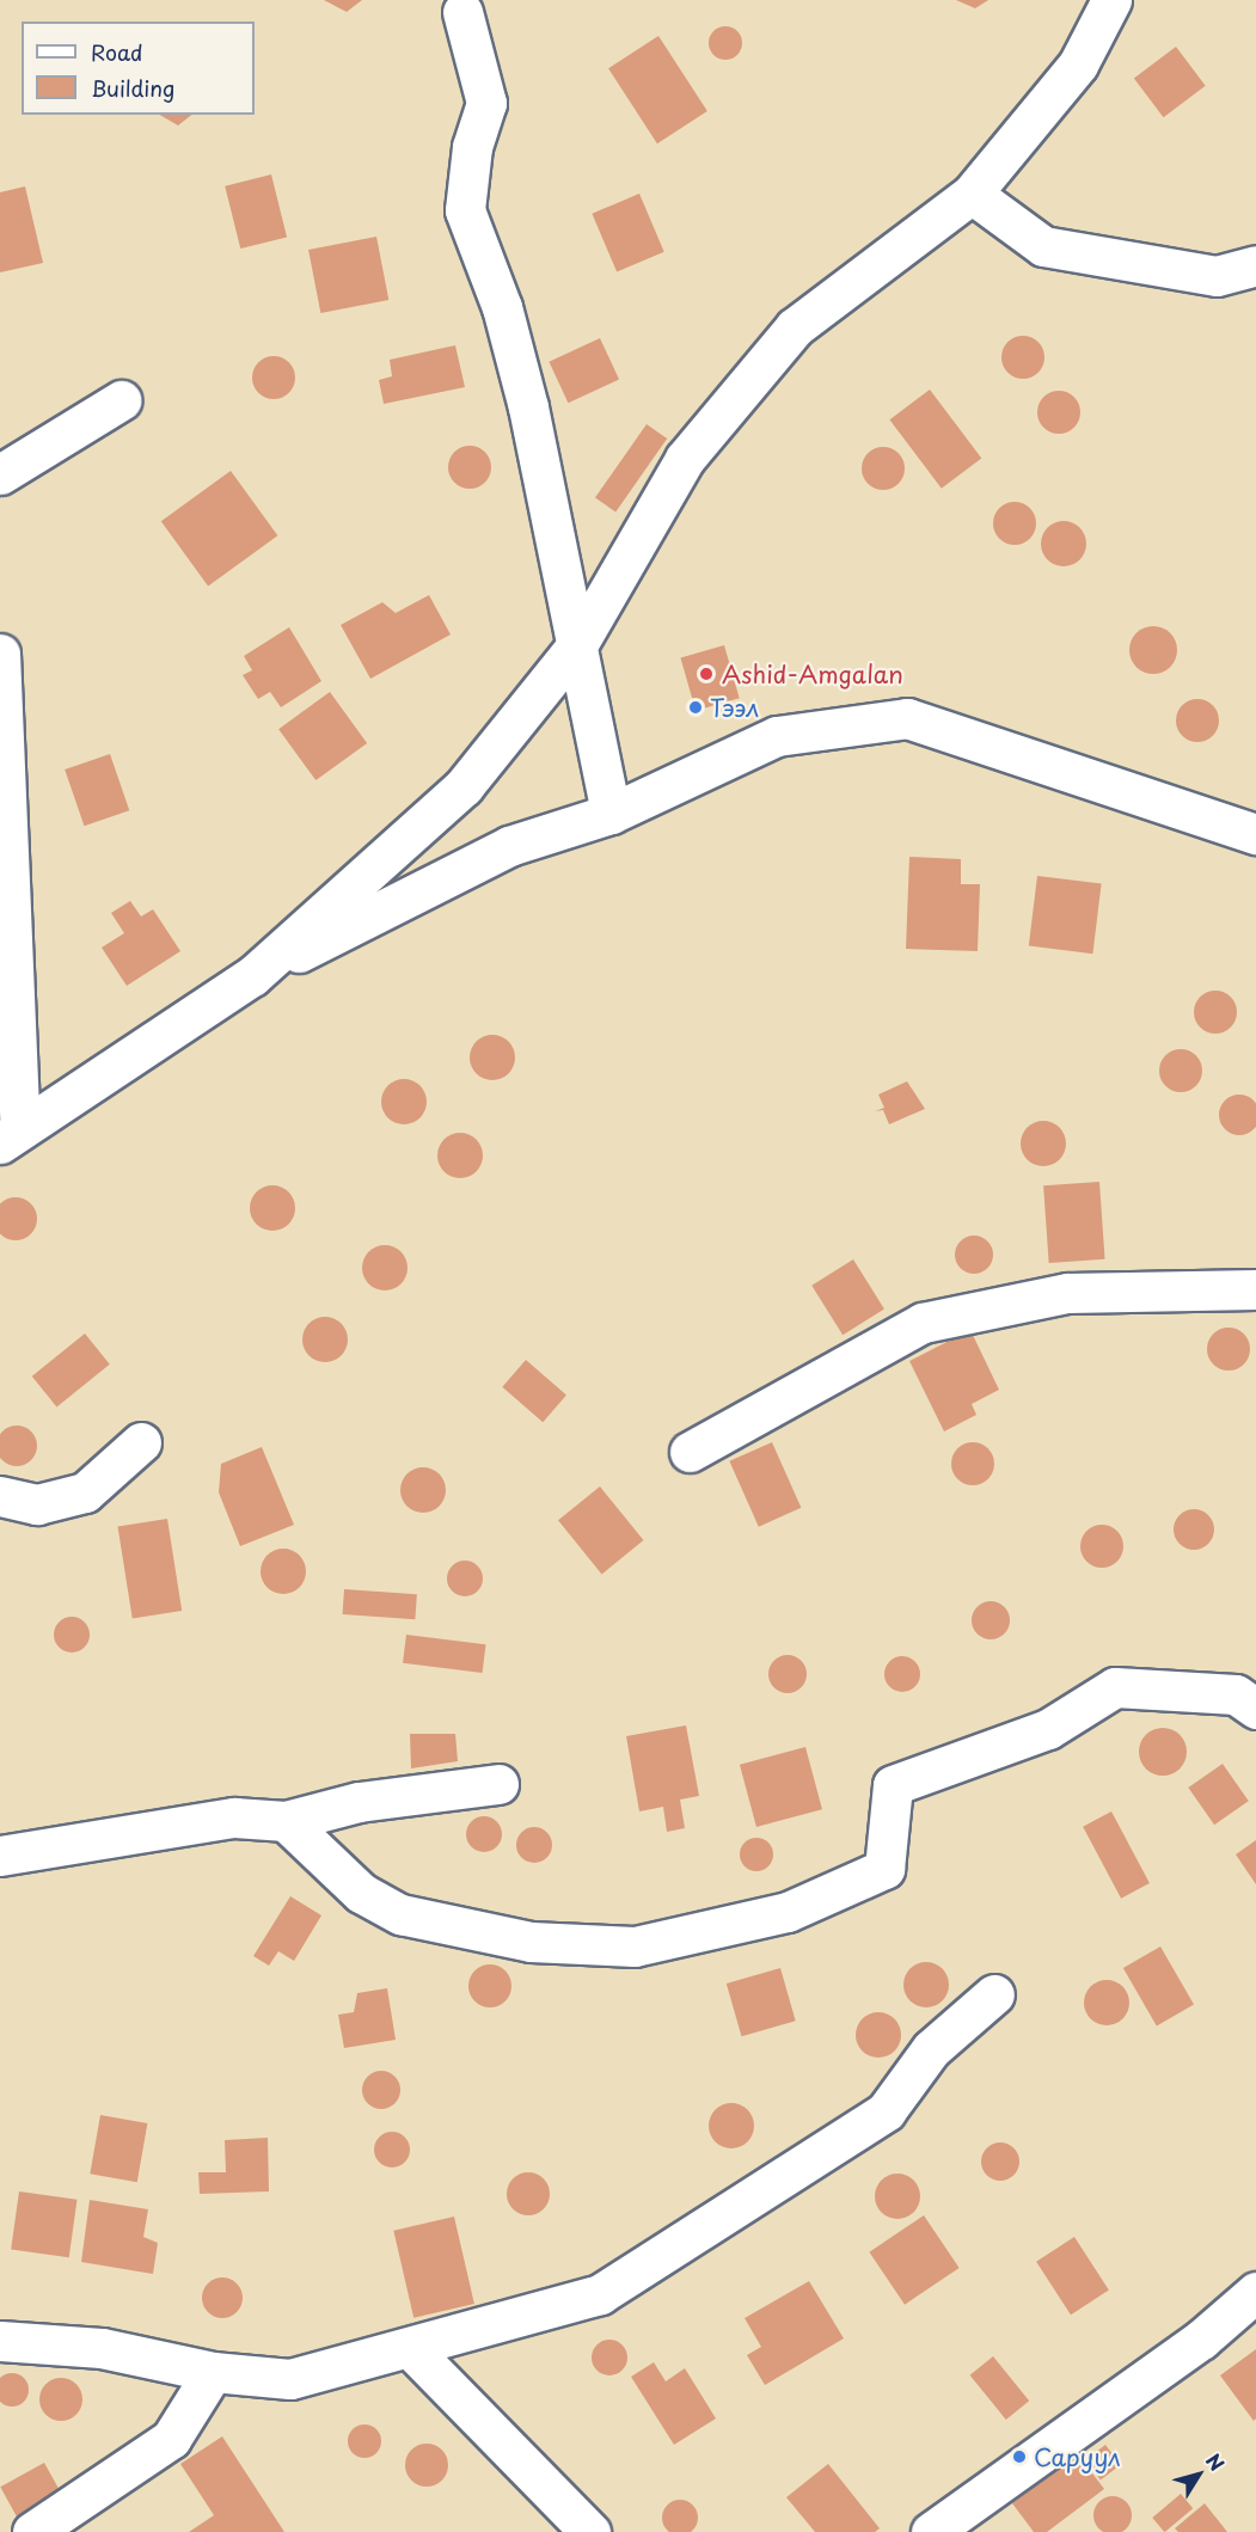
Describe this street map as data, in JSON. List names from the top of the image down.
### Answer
{
  "places": ["Ashid-Amgalan", "Тээл", "Саруул"],
  "legend": ["Road", "Building"],
  "north": "top right"
}
